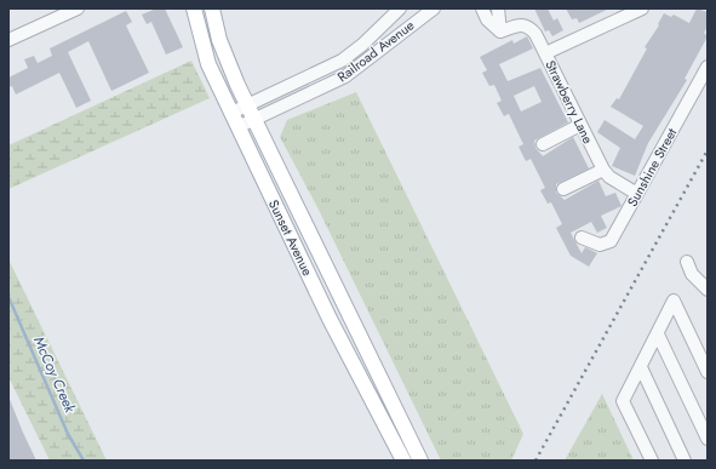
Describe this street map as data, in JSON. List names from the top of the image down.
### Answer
{
  "streets": {
    "main road": ["Sunset Avenue"],
    "street": ["Railroad Avenue", "Strawberry Lane", "Sunshine Street"]
  },
  "crossings": [
    ["Railroad Avenue", "Sunset Avenue"],
    ["Strawberry Lane", "Sunshine Street"]
  ],
  "water": ["McCoy Creek"]
}
